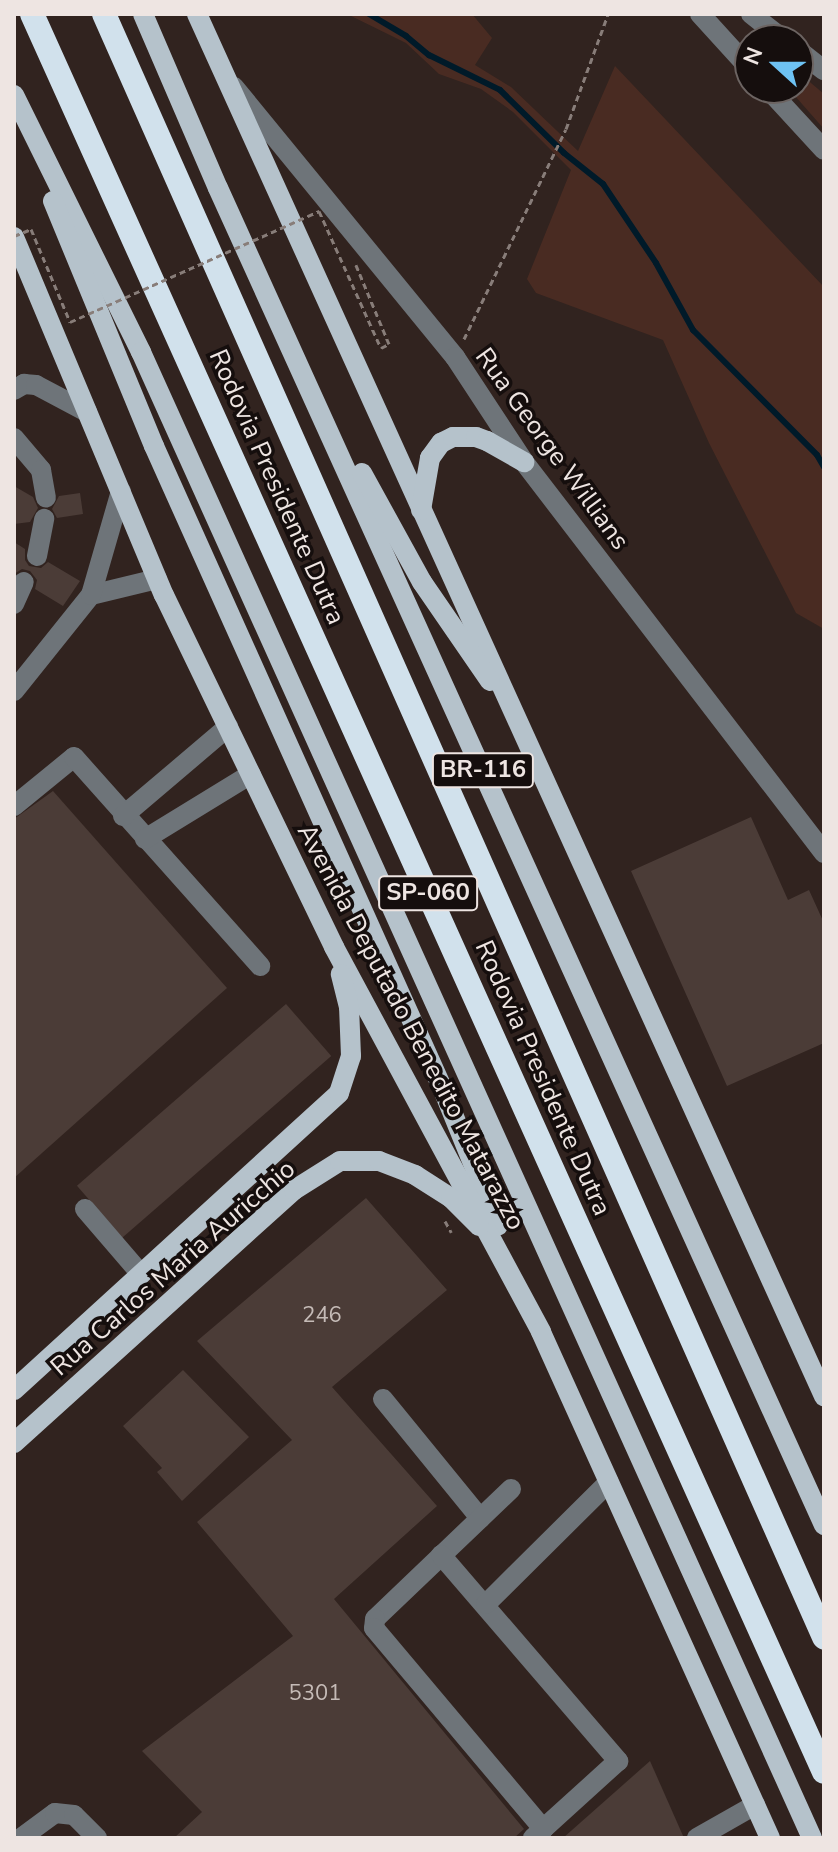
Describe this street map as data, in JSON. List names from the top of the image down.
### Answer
{
  "streets": {
    "highway": ["Rodovia Presidente Dutra", "SP-060"],
    "main road": ["BR-116", "Avenida Deputado Benedito Matarazzo", "Rua Carlos Maria Auricchio"],
    "street": ["Rua George Willians"]
  },
  "crossings": [
    ["Avenida Deputado Benedito Matarazzo", "Rua Carlos Maria Auricchio"]
  ],
  "house_numbers": ["246", "5301"],
  "north": "left"
}
